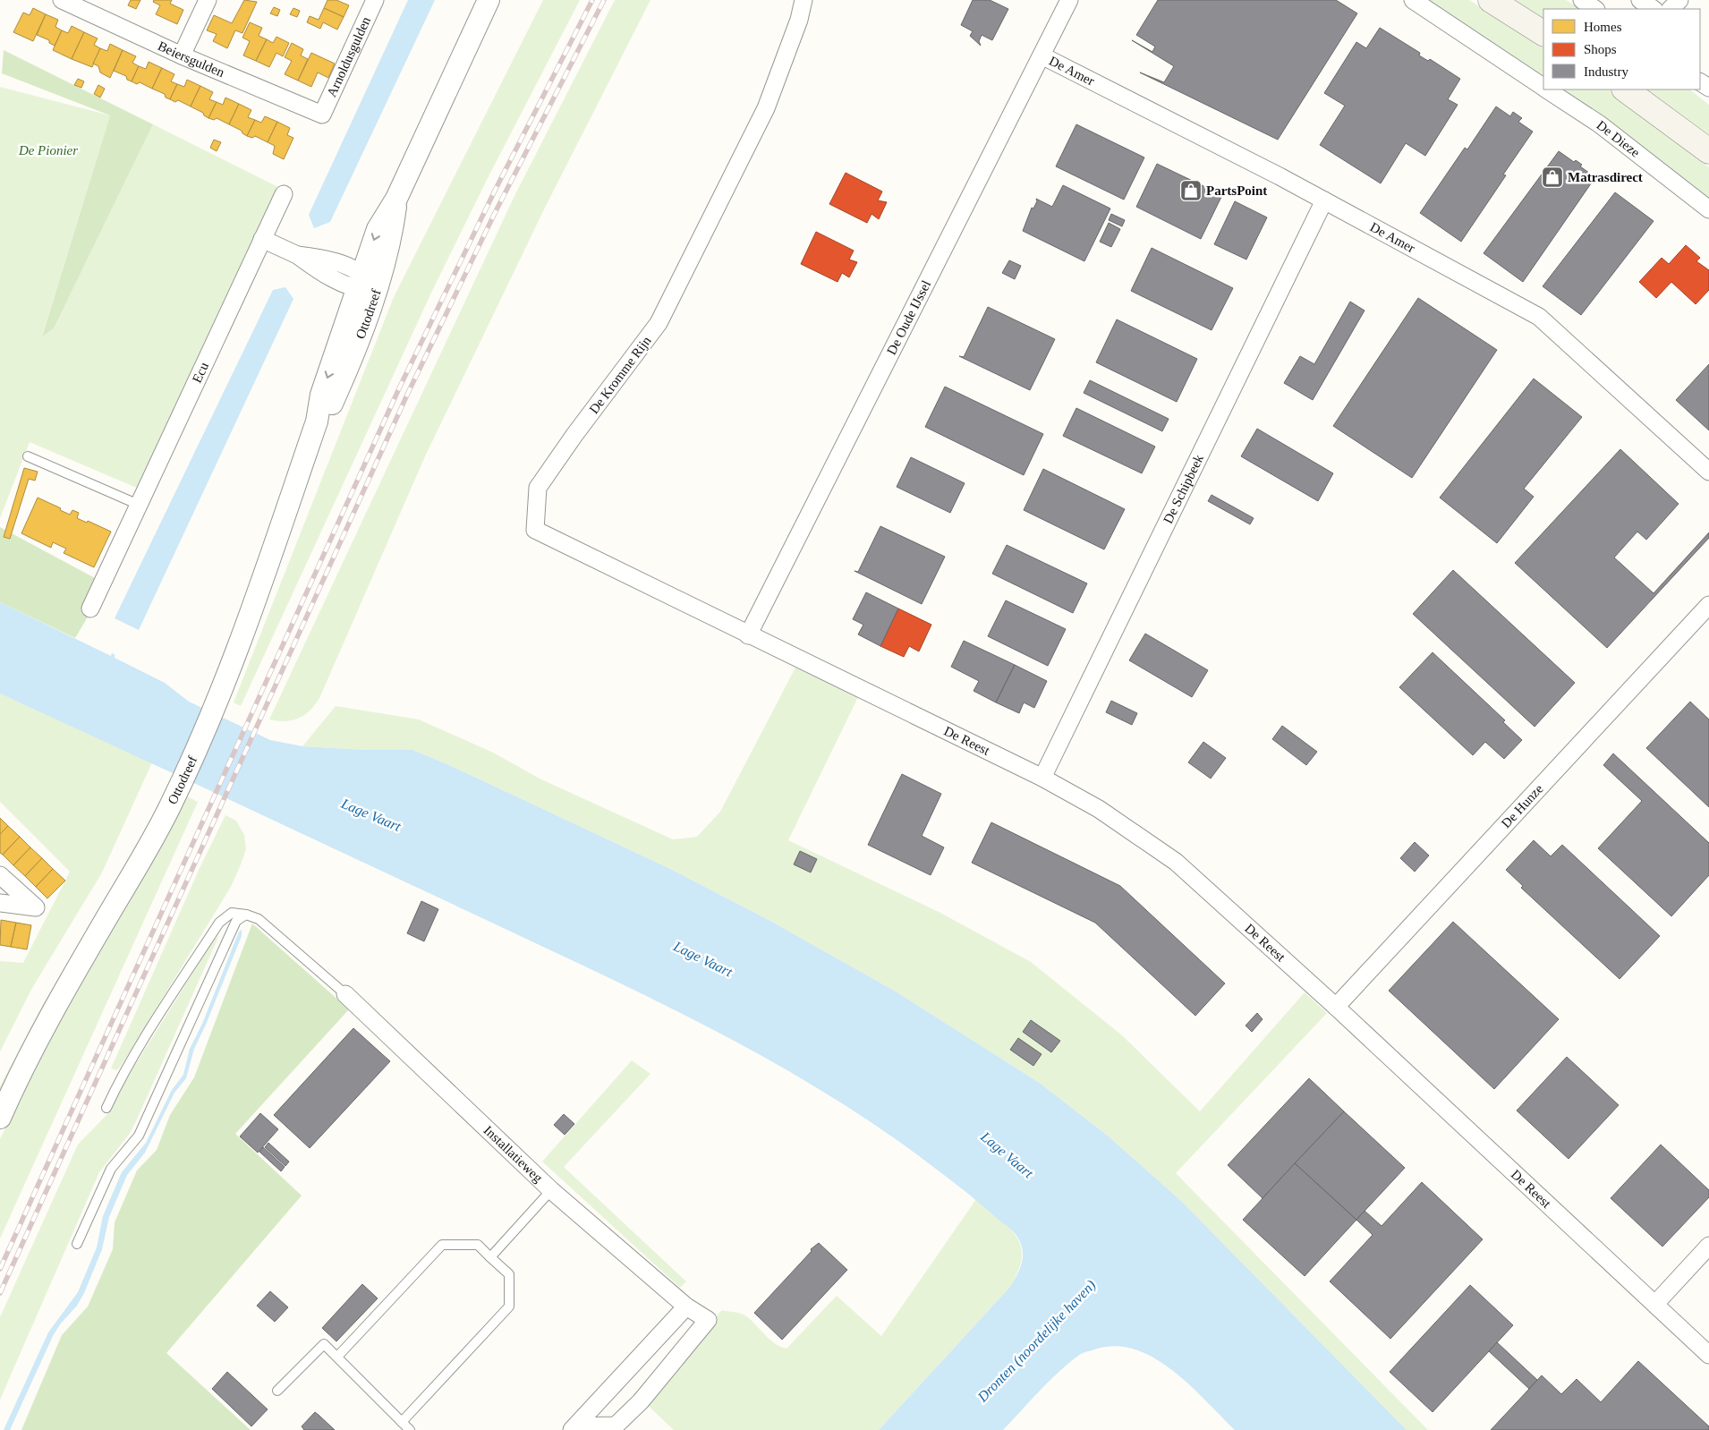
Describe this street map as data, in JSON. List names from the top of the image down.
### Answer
{
  "streets": {
    "street": [
      "Arnoldusgulden",
      "Beiersgulden",
      "De Amer",
      "De Dieze",
      "Ottodreef",
      "De Oude IJssel",
      "Ecu",
      "De Kromme Rijn",
      "De Schipbeek",
      "De Reest",
      "De Hunze",
      "Installatieweg"
    ]
  },
  "crossings": [
    ["Arnoldusgulden", "Beiersgulden"],
    ["De Amer", "De Oude IJssel"],
    ["De Amer", "De Schipbeek"],
    ["De Oude IJssel", "De Kromme Rijn"],
    ["De Oude IJssel", "De Reest"],
    ["De Kromme Rijn", "De Reest"],
    ["De Schipbeek", "De Reest"],
    ["De Reest", "De Hunze"]
  ],
  "water": ["Lage Vaart", "Dronten (noordelijke haven)"],
  "parks": ["De Pionier"],
  "places": {
    "shop": ["Matrasdirect", "PartsPoint"]
  },
  "legend": ["Homes", "Shops", "Industry"]
}
